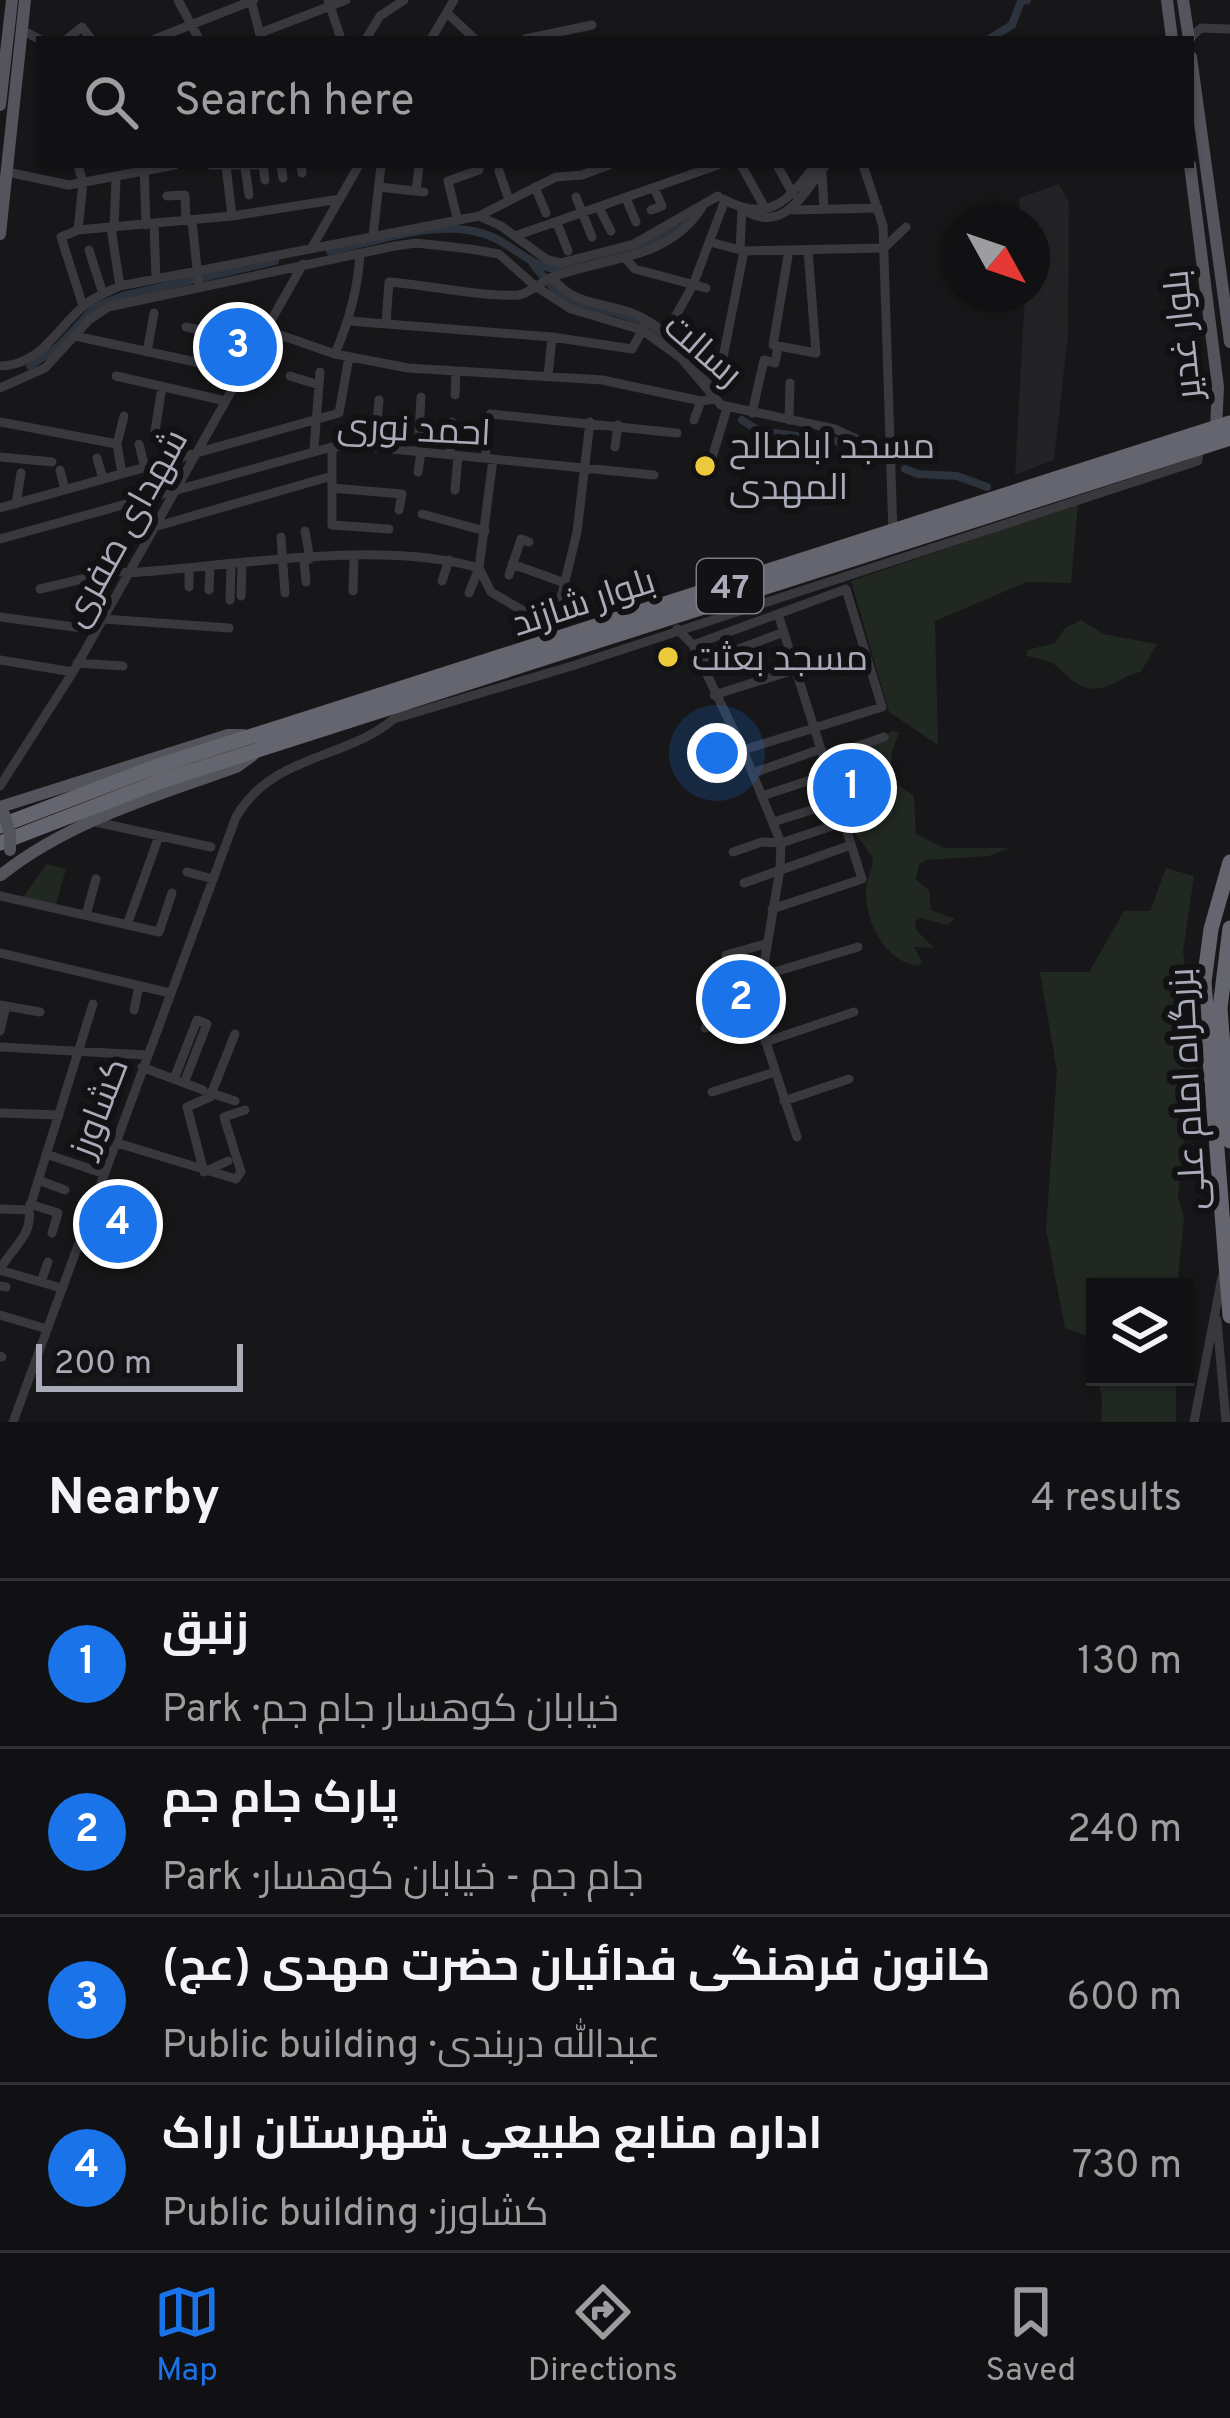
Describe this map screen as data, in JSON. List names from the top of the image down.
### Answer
{
  "streets": {
    "highway": ["47", "بلوار شازند", "بزرگراه امام علی"],
    "main road": ["بلوار غدیر"],
    "street": [
      "رسالت",
      "احمد نوری",
      "شهدای صفری",
      "کشاورز"
    ]
  },
  "crossings": [
    ["بلوار غدیر", "بلوار شازند"],
    ["احمد نوری", "شهدای صفری"],
    ["47", "بلوار شازند"],
    ["بلوار شازند", "کشاورز"]
  ],
  "places": ["مسجد اباصالح المهدی", "مسجد بعثت"],
  "scale_bar": "200 m",
  "north": "bottom right",
  "page": {
    "search": "Search here",
    "pins": [
      "3",
      "1",
      "2",
      "4"
    ],
    "scale": "200 m",
    "heading": ["Nearby", "4 results"],
    "list": [
      {
        "mark": "1",
        "name": "زنبق",
        "note": "Park · خیابان کوهسار جام جم",
        "value": "130 m"
      },
      {
        "mark": "2",
        "name": "پارک جام جم",
        "note": "Park · جام جم - خیابان کوهسار",
        "value": "240 m"
      },
      {
        "mark": "3",
        "name": "کانون فرهنگی فدائیان حضرت مهدی (عج)",
        "note": "Public building · عبدالله دربندی",
        "value": "600 m"
      },
      {
        "mark": "4",
        "name": "اداره منابع طبیعی شهرستان اراک",
        "note": "Public building · کشاورز",
        "value": "730 m"
      }
    ],
    "nav": ["Map", "Directions", "Saved"]
  }
}
